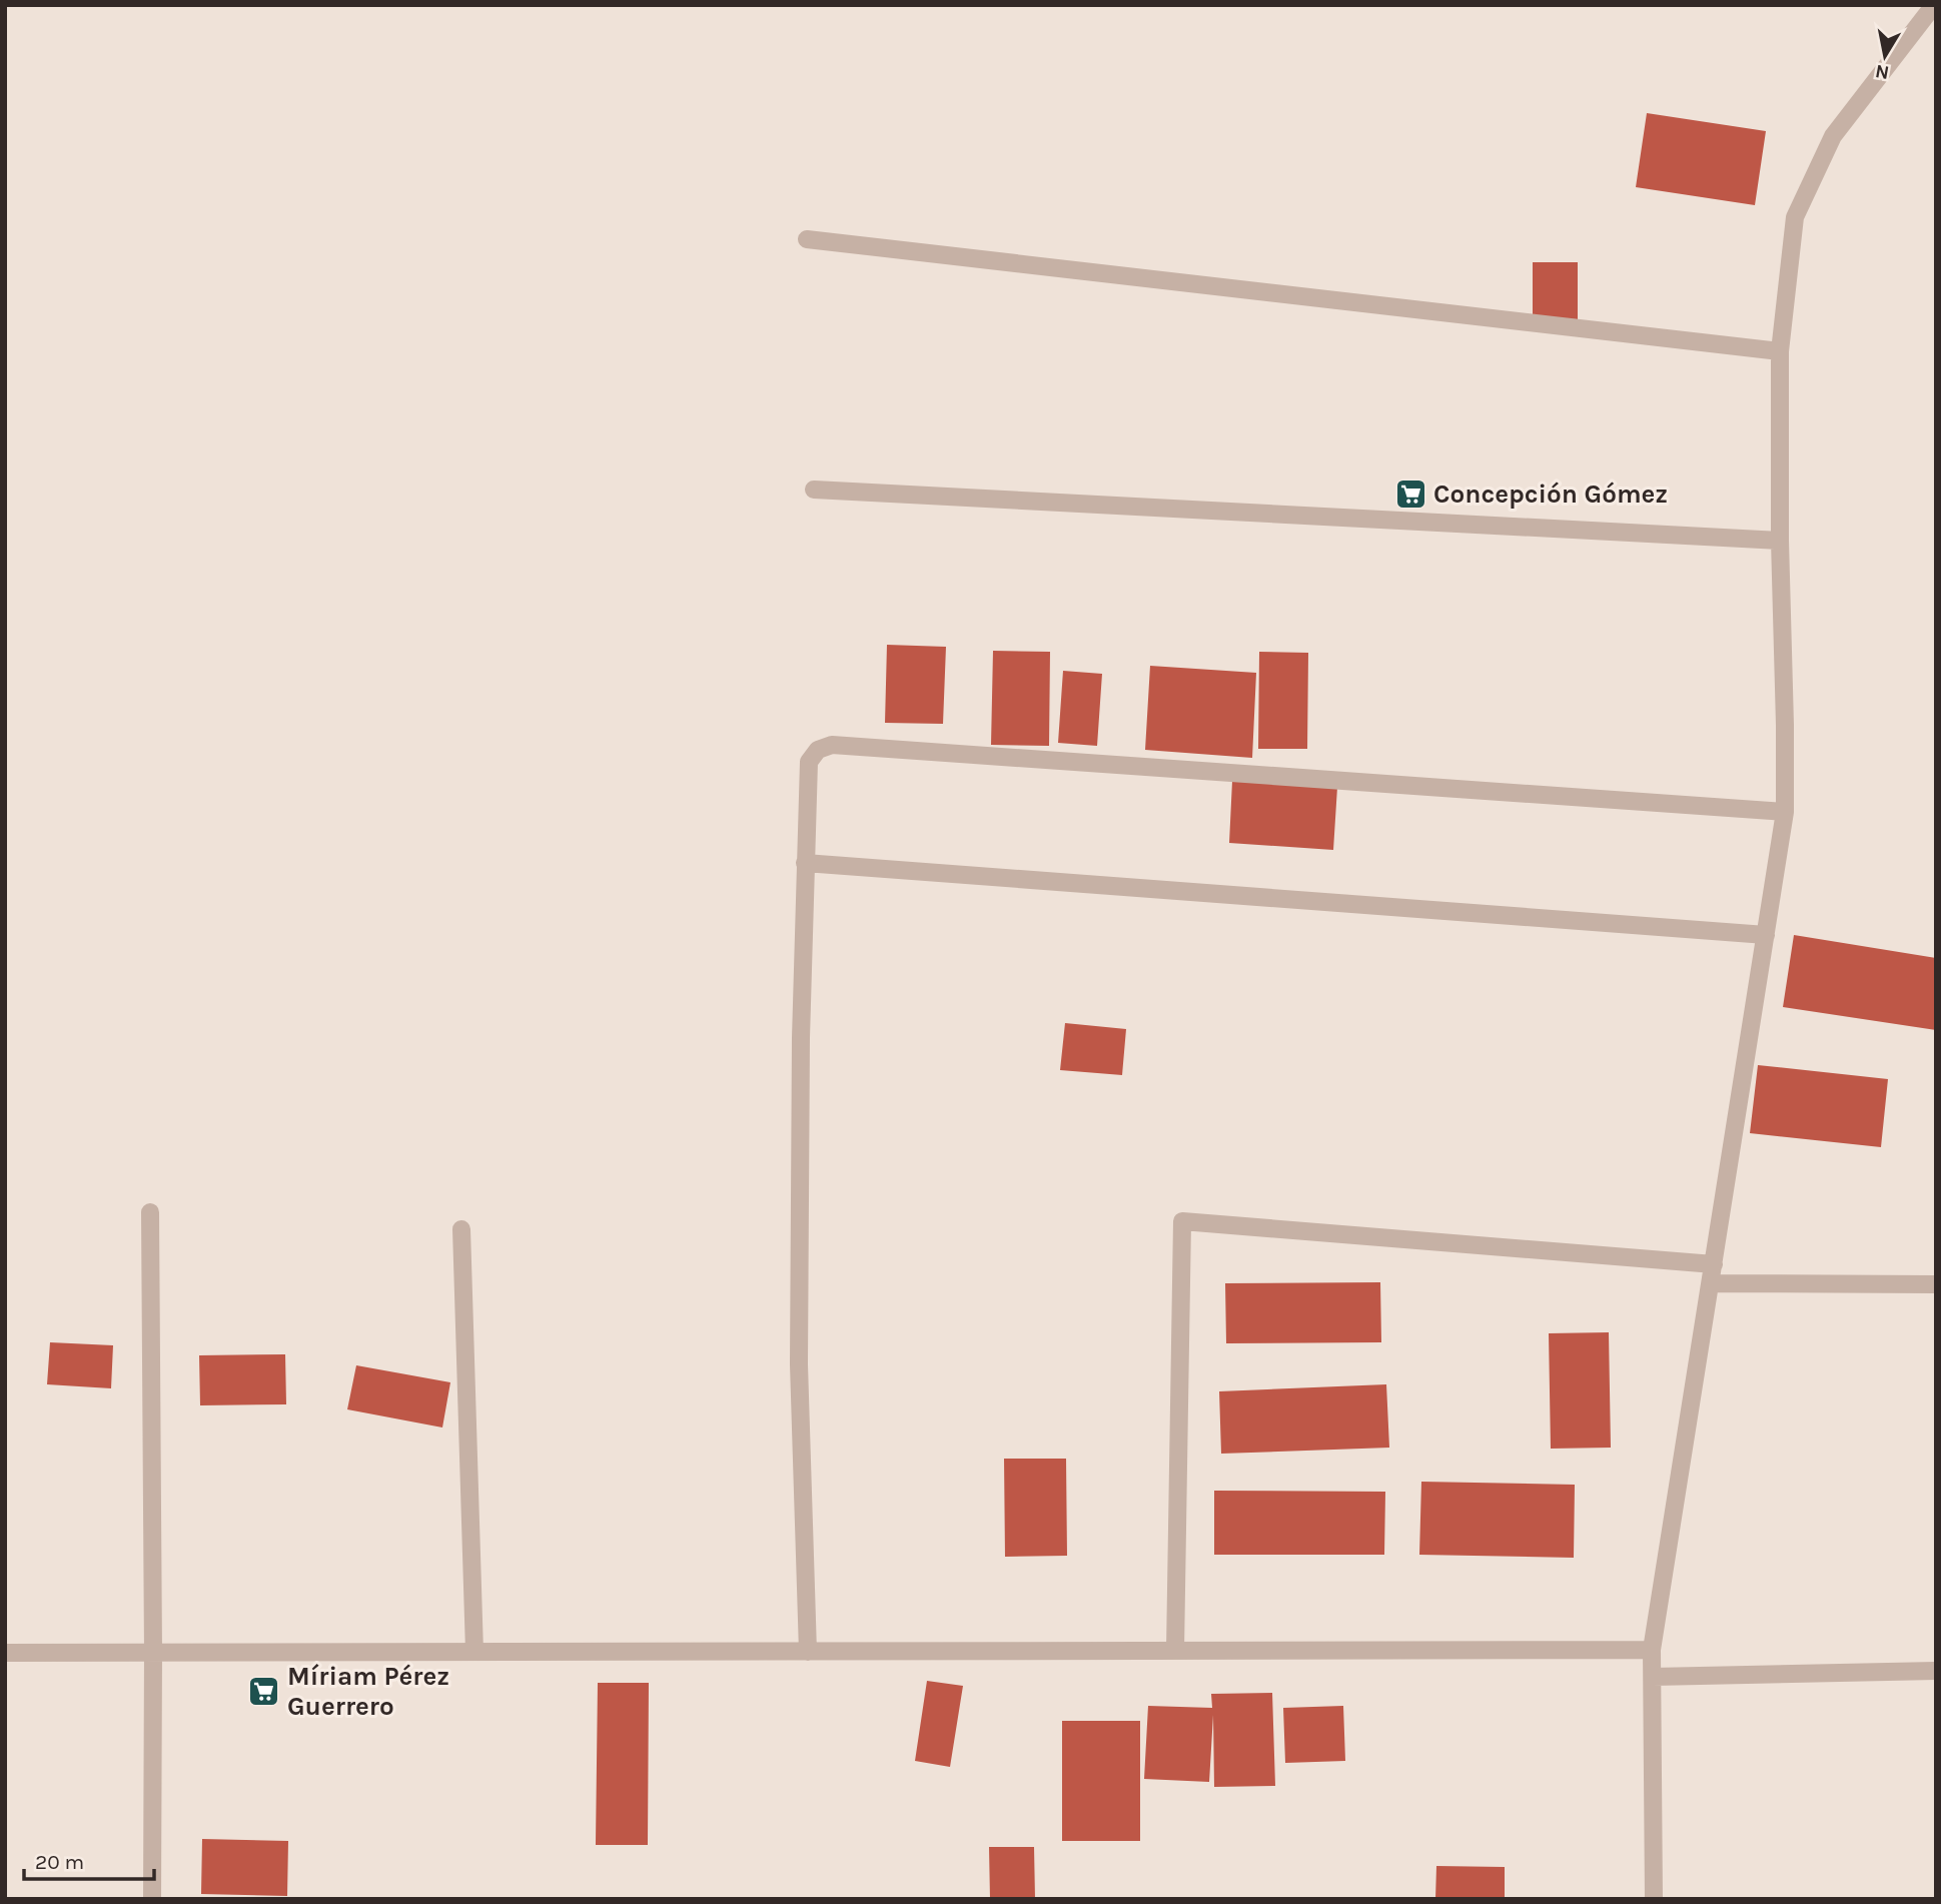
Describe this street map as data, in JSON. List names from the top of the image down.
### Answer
{
  "places": {
    "supermarket": ["Concepción Gómez", "Míriam Pérez Guerrero"]
  },
  "scale_bar": "20 m",
  "north": "bottom"
}
